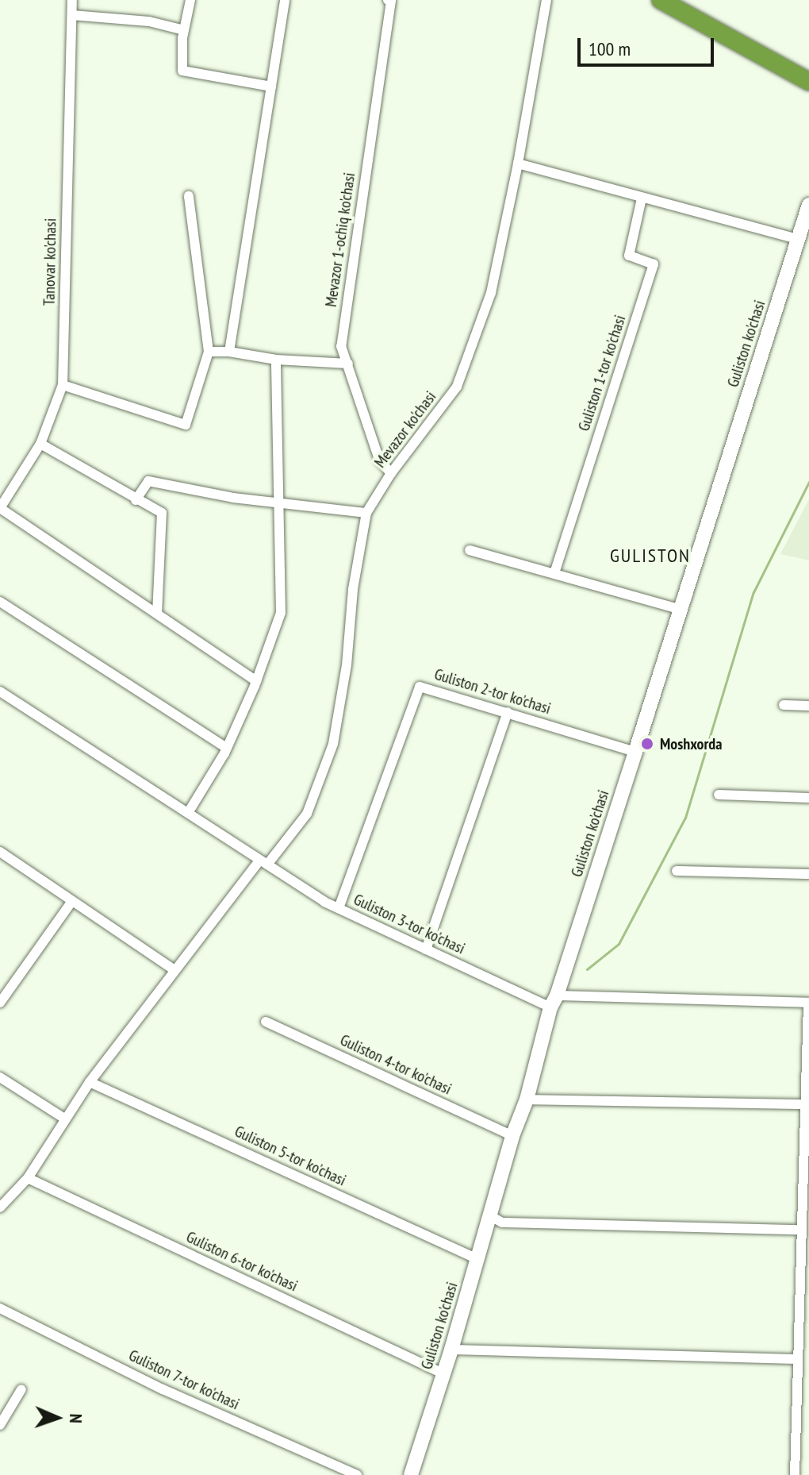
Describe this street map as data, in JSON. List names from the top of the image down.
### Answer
{
  "streets": {
    "main road": ["Guliston ko'chasi"],
    "street": [
      "Mevazor 1-ochiq ko'chasi",
      "Tanovar ko'chasi",
      "Guliston 1-tor ko'chasi",
      "Mevazor ko'chasi",
      "Guliston 2-tor ko'chasi",
      "Guliston 3-tor ko'chasi",
      "Guliston 4-tor ko'chasi",
      "Guliston 5-tor ko'chasi",
      "Guliston 6-tor ko'chasi",
      "Guliston 7-tor ko'chasi"
    ]
  },
  "crossings": [
    ["Mevazor 1-ochiq ko'chasi", "Mevazor ko'chasi"],
    ["Guliston ko'chasi", "Guliston 2-tor ko'chasi"],
    ["Guliston ko'chasi", "Guliston 3-tor ko'chasi"],
    ["Guliston ko'chasi", "Guliston 4-tor ko'chasi"],
    ["Guliston ko'chasi", "Guliston 5-tor ko'chasi"],
    ["Guliston ko'chasi", "Guliston 6-tor ko'chasi"],
    ["Mevazor ko'chasi", "Guliston 3-tor ko'chasi"],
    ["Mevazor ko'chasi", "Guliston 5-tor ko'chasi"],
    ["Mevazor ko'chasi", "Guliston 6-tor ko'chasi"],
    ["Guliston 2-tor ko'chasi", "Guliston 3-tor ko'chasi"]
  ],
  "districts": ["GULISTON"],
  "places": ["Moshxorda"],
  "scale_bar": "100 m",
  "north": "right"
}
